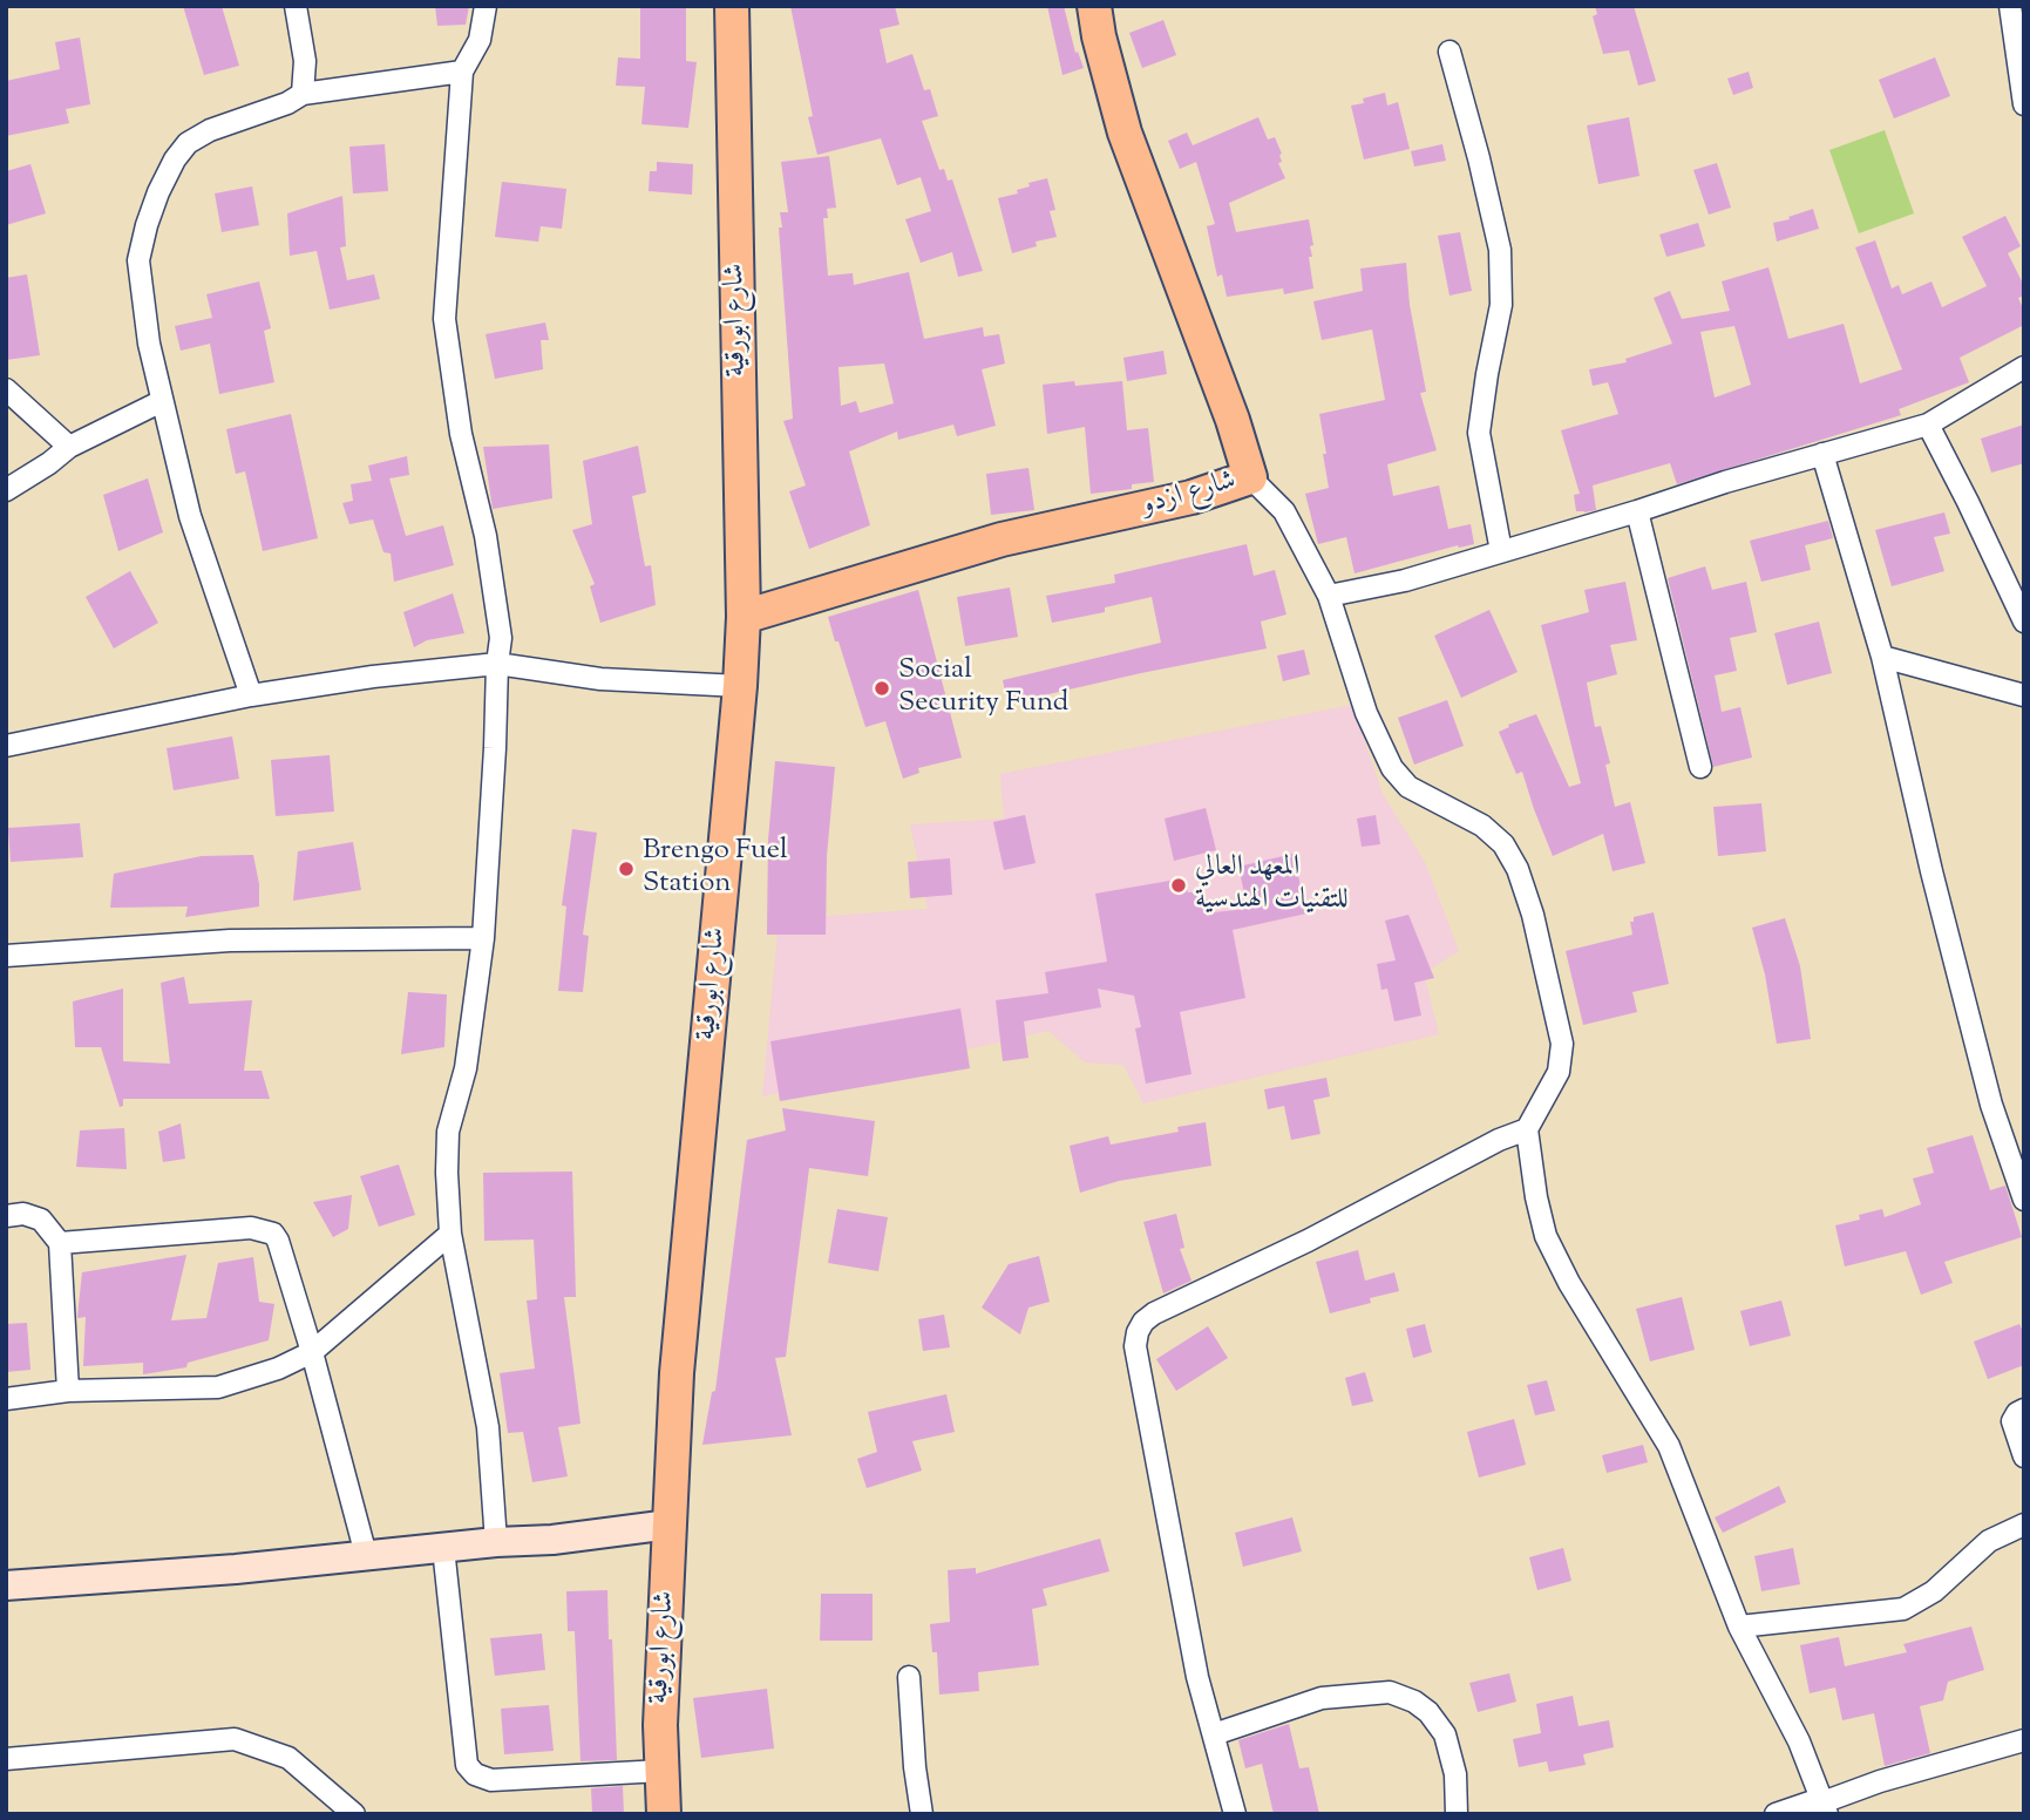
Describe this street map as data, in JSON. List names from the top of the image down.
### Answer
{
  "streets": {
    "main road": ["شارع ابورقية", "شارع ازدو"]
  },
  "crossings": [
    ["شارع ابورقية", "شارع ازدو"]
  ],
  "places": ["Social Security Fund", "Brengo Fuel Station", "المعهد العالي للتقنيات الهندسية"]
}
